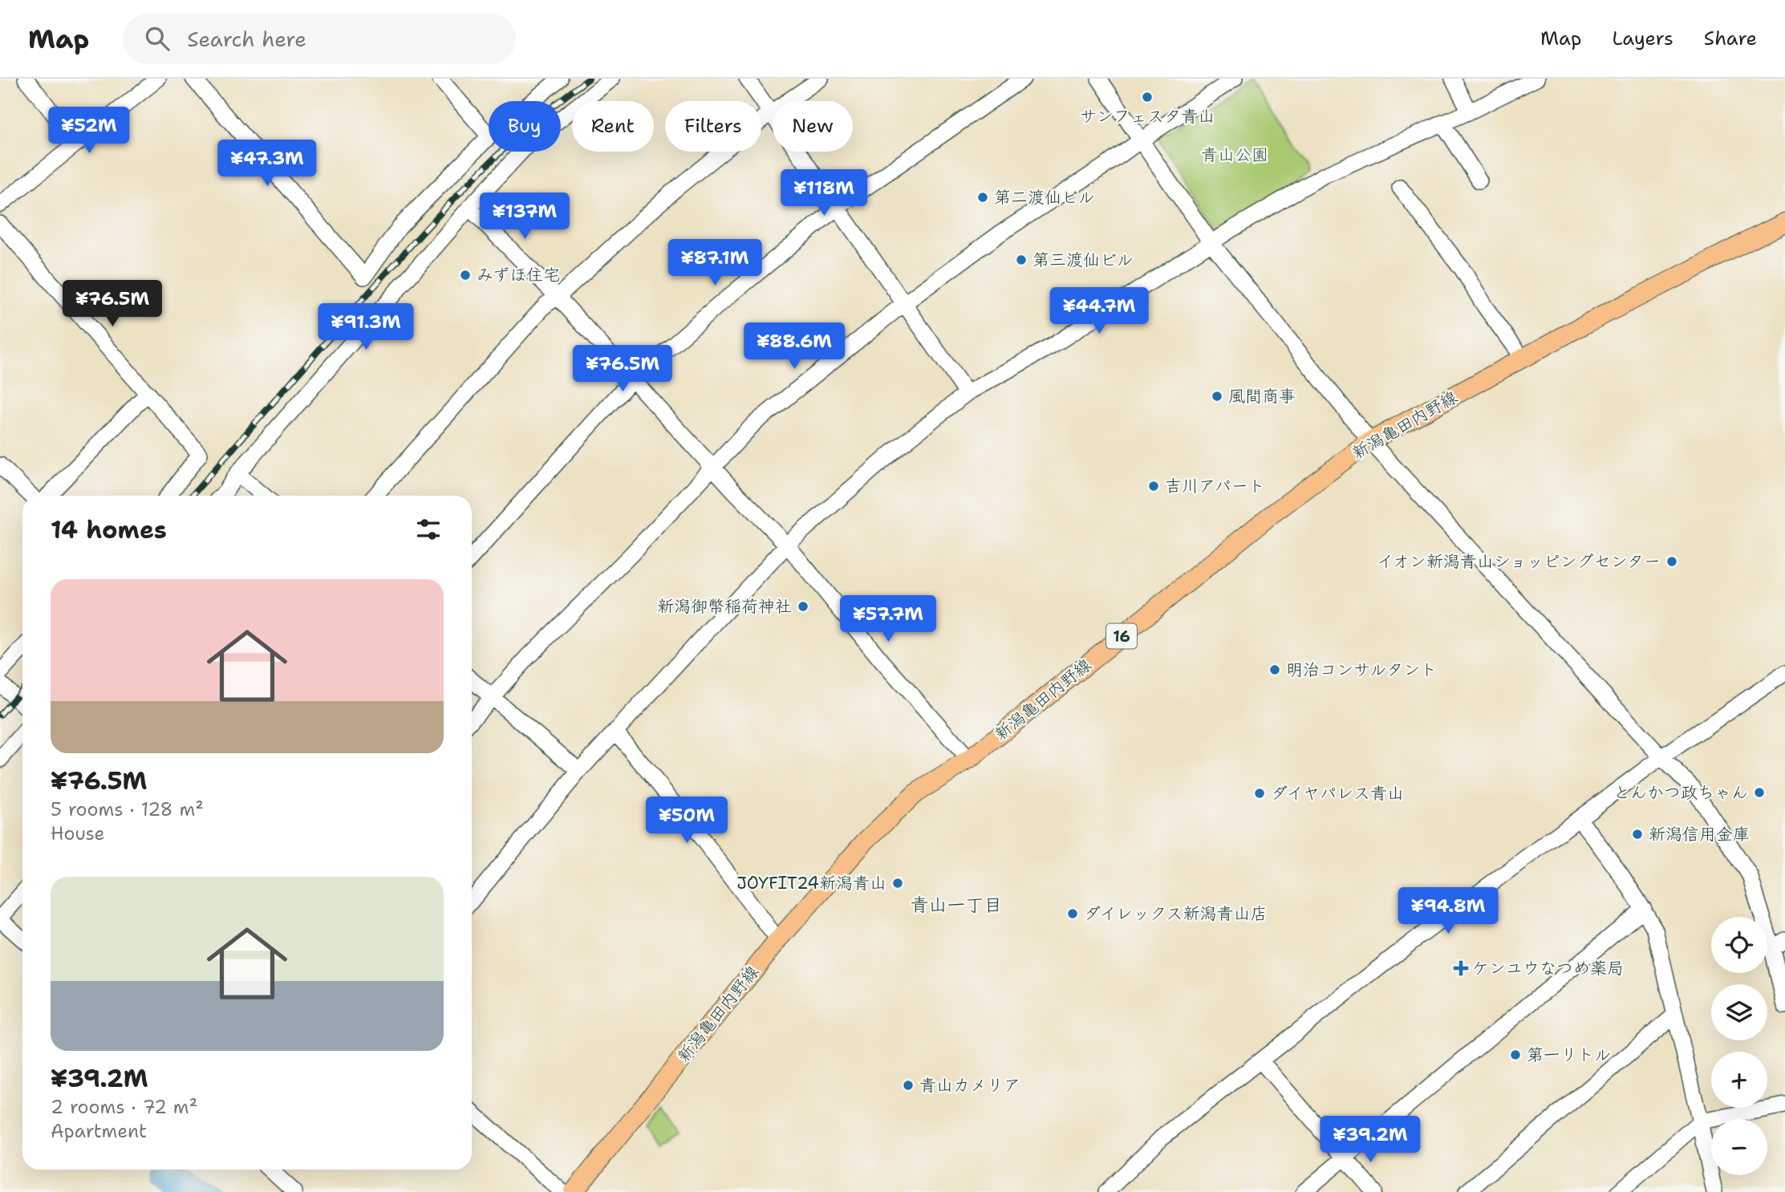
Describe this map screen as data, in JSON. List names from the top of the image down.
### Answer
{
  "streets": {
    "main road": ["新潟亀田内野線", "16"]
  },
  "districts": ["青山一丁目"],
  "parks": ["青山公園"],
  "places": {
    "other": [
      "サンフェスタ青山",
      "第二渡仙ビル",
      "第三渡仙ビル",
      "みずほ住宅",
      "風間商事",
      "吉川アパート",
      "イオン新潟青山ショッピングセンター",
      "新潟御幣稲荷神社",
      "明治コンサルタント",
      "とんかつ政ちゃん",
      "ダイヤパレス青山",
      "新潟信用金庫",
      "JOYFIT24新潟青山",
      "ダイレックス新潟青山店",
      "第一リトル",
      "青山カメリア"
    ],
    "health": ["ケンユウなつめ薬局"]
  },
  "page": {
    "header": "Map",
    "search": "Search here",
    "nav": ["Map", "Layers", "Share"],
    "chip": [
      "Buy",
      "Rent",
      "Filters",
      "New"
    ],
    "price": [
      "¥52M",
      "¥47.3M",
      "¥118M",
      "¥137M",
      "¥87.1M",
      "¥76.5M",
      "¥44.7M",
      "¥91.3M",
      "¥88.6M",
      "¥76.5M",
      "¥57.7M",
      "¥50M",
      "¥94.8M",
      "¥39.2M"
    ],
    "heading": "14 homes",
    "list": [
      {
        "name": "¥76.5M",
        "note": "5 rooms · 128 m² · House"
      },
      {
        "name": "¥39.2M",
        "note": "2 rooms · 72 m² · Apartment"
      }
    ],
    "map_buttons": ["+", "−"]
  }
}
